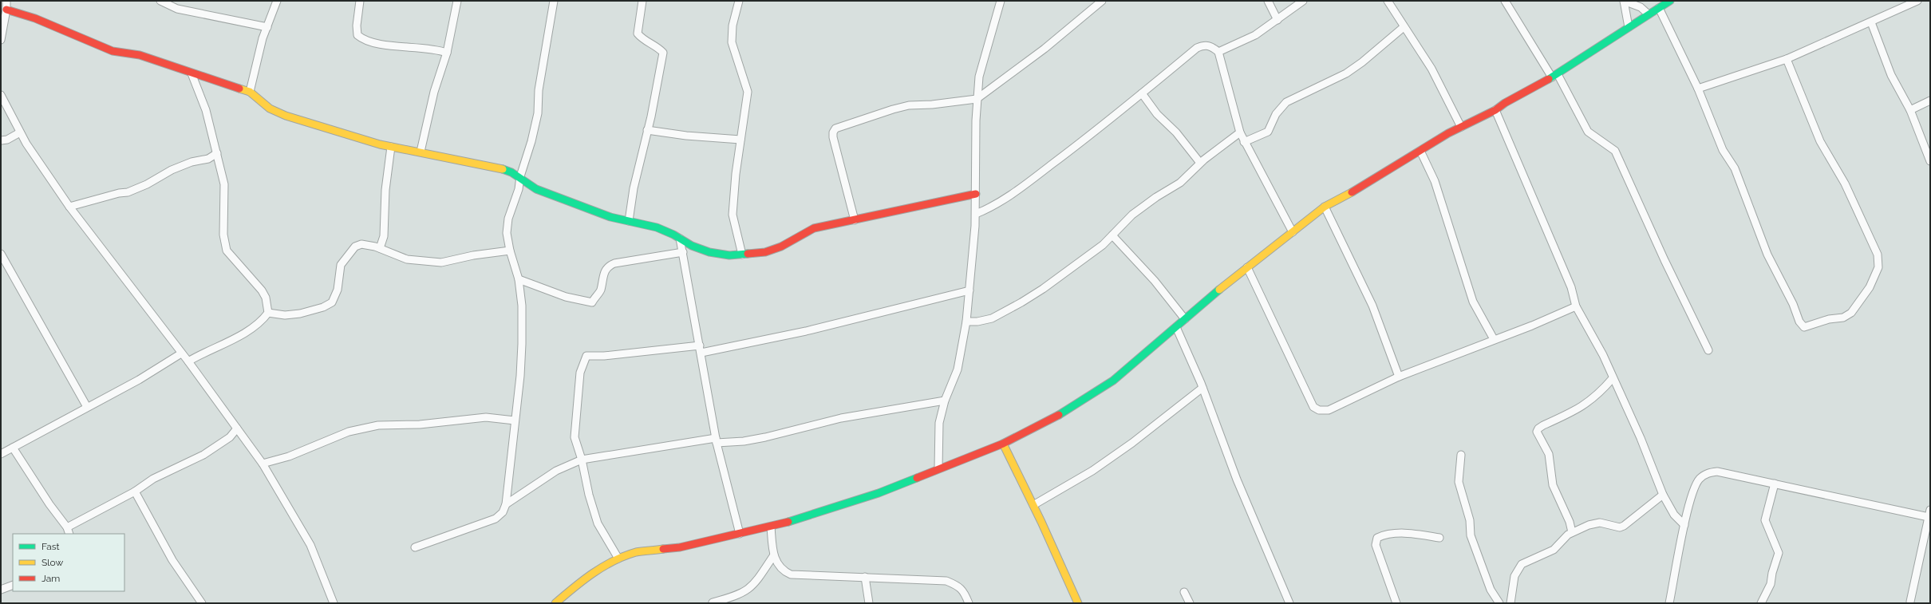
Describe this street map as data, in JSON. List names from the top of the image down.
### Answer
{
  "legend": ["Fast", "Slow", "Jam"]
}
